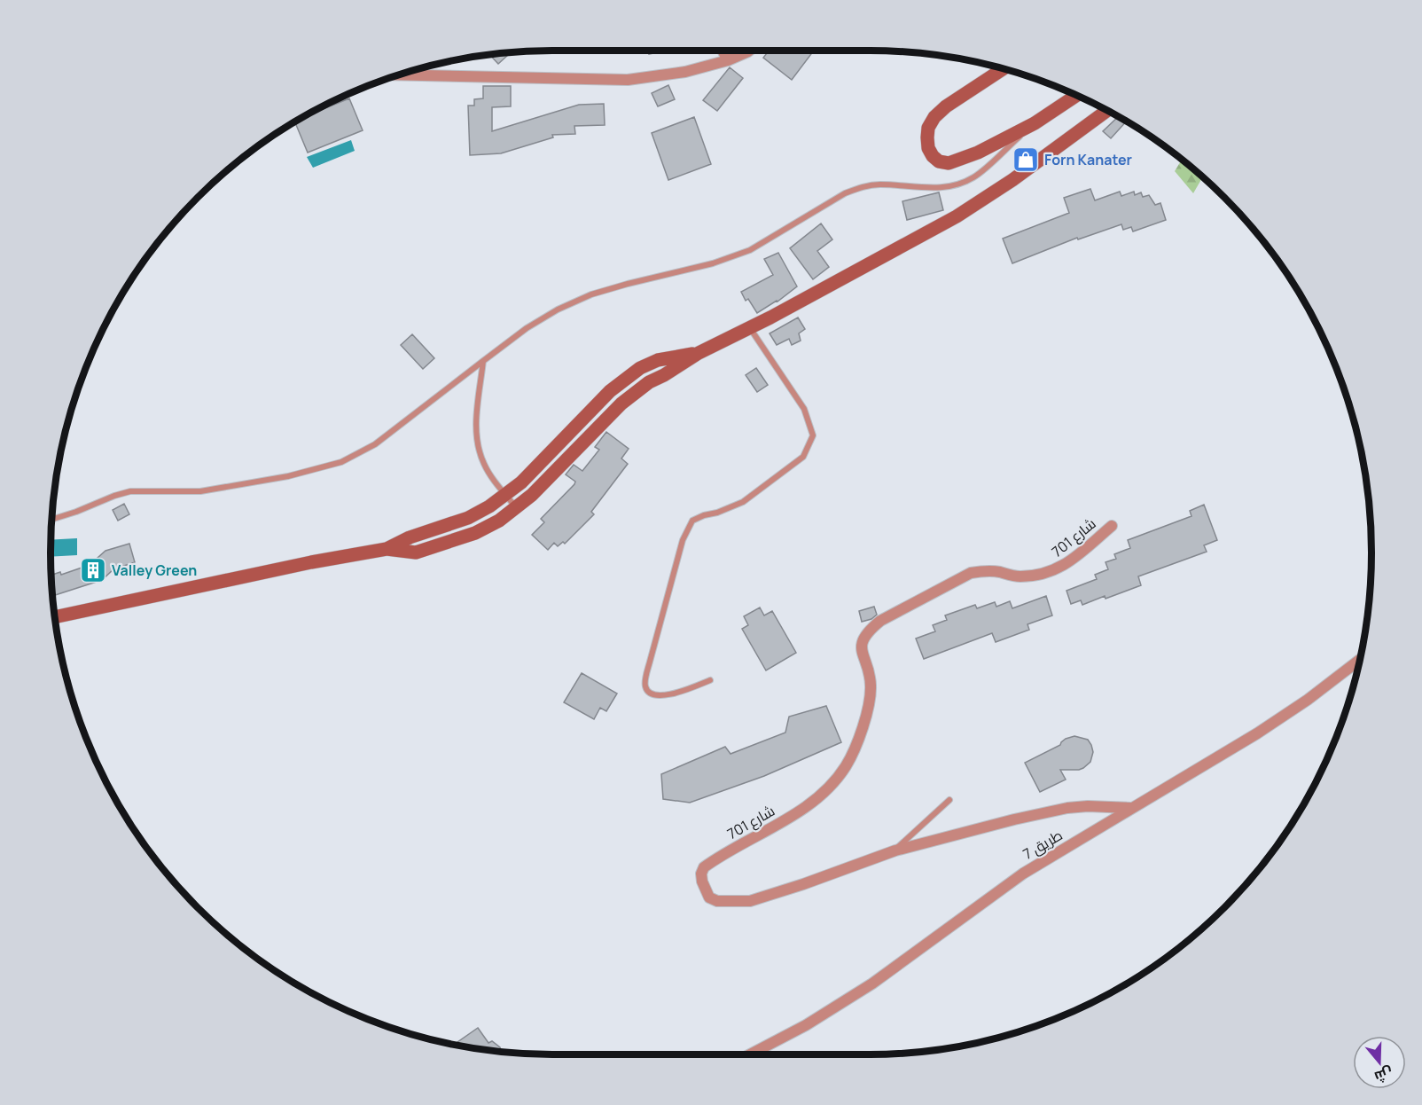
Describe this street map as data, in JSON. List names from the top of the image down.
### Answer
{
  "streets": {
    "street": ["شارع 701", "طريق 7"]
  },
  "crossings": [
    ["شارع 701", "طريق 7"]
  ],
  "places": {
    "shop": ["Forn Kanater"],
    "building": ["Valley Green"]
  },
  "north": "bottom"
}
